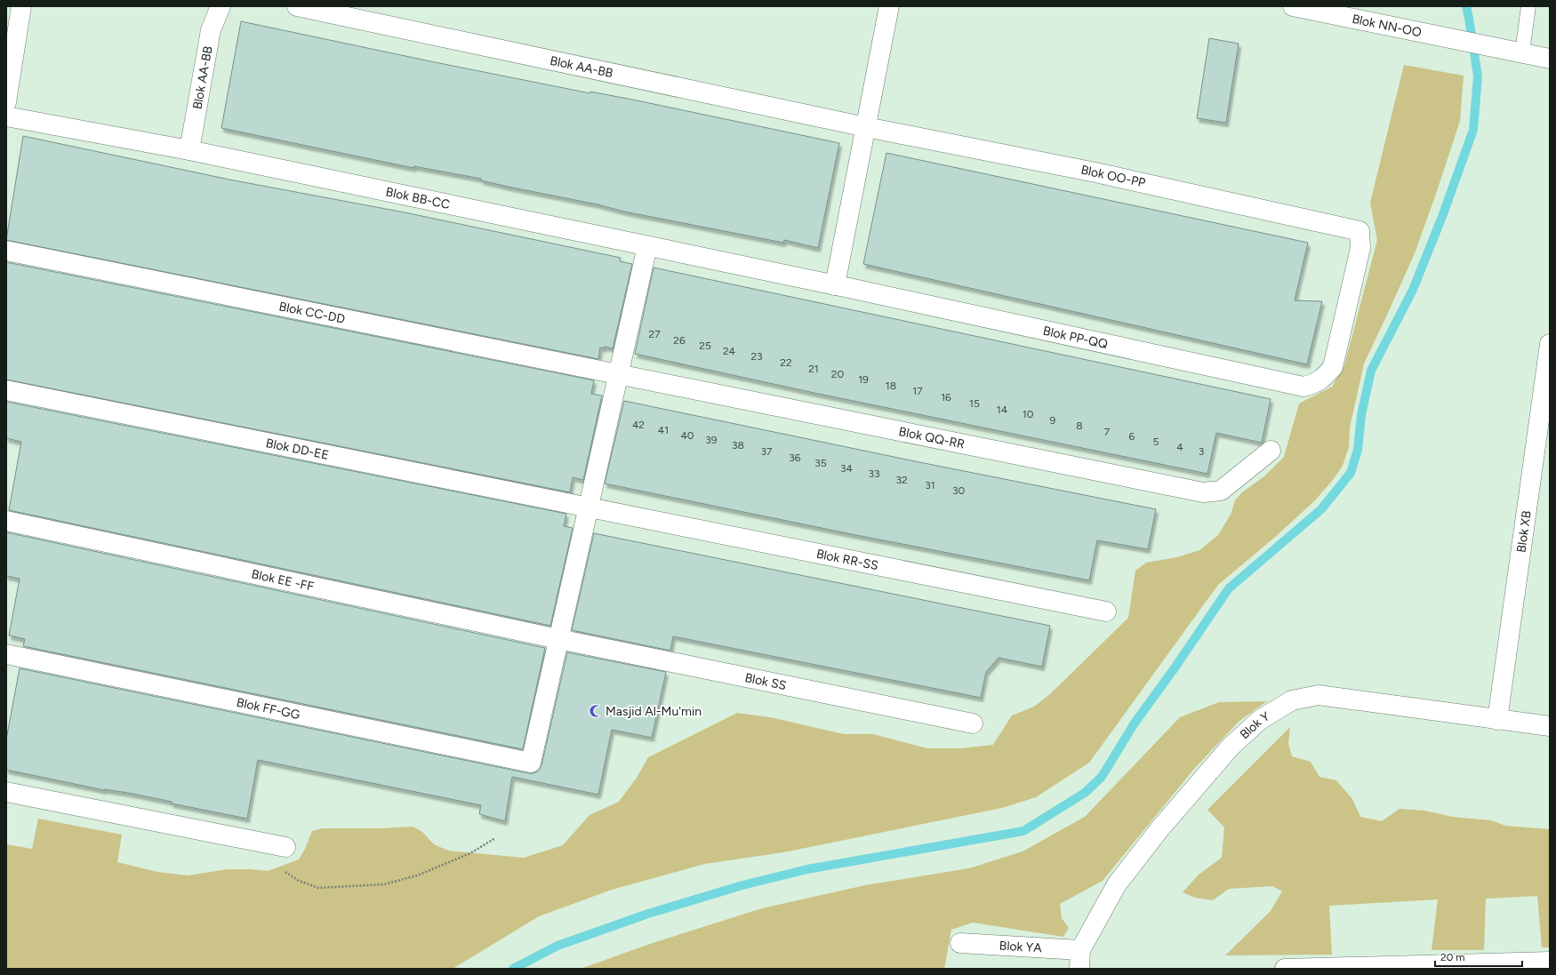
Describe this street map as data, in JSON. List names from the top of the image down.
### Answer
{
  "streets": {
    "street": [
      "Blok NN-OO",
      "Blok AA-BB",
      "Blok OO-PP",
      "Blok BB-CC",
      "Blok CC-DD",
      "Blok PP-QQ",
      "Blok QQ-RR",
      "Blok DD-EE",
      "Blok XB",
      "Blok RR-SS",
      "Blok EE -FF",
      "Blok SS",
      "Blok FF-GG",
      "Blok Y",
      "Blok YA"
    ]
  },
  "crossings": [
    ["Blok AA-BB", "Blok OO-PP"],
    ["Blok AA-BB", "Blok BB-CC"],
    ["Blok OO-PP", "Blok PP-QQ"],
    ["Blok BB-CC", "Blok PP-QQ"],
    ["Blok CC-DD", "Blok QQ-RR"],
    ["Blok DD-EE", "Blok RR-SS"],
    ["Blok XB", "Blok Y"],
    ["Blok EE -FF", "Blok SS"],
    ["Blok EE -FF", "Blok FF-GG"],
    ["Blok SS", "Blok FF-GG"],
    ["Blok Y", "Blok YA"]
  ],
  "places": {
    "mosque": ["Masjid Al-Mu'min"]
  },
  "house_numbers": [
    "27",
    "26",
    "25",
    "24",
    "23",
    "22",
    "21",
    "20",
    "19",
    "18",
    "17",
    "16",
    "15",
    "14",
    "10",
    "9",
    "42",
    "8",
    "41",
    "7",
    "40",
    "6",
    "39",
    "5",
    "38",
    "4",
    "37",
    "3",
    "36",
    "35",
    "34",
    "33",
    "32",
    "31",
    "30"
  ],
  "scale_bar": "20 m"
}
